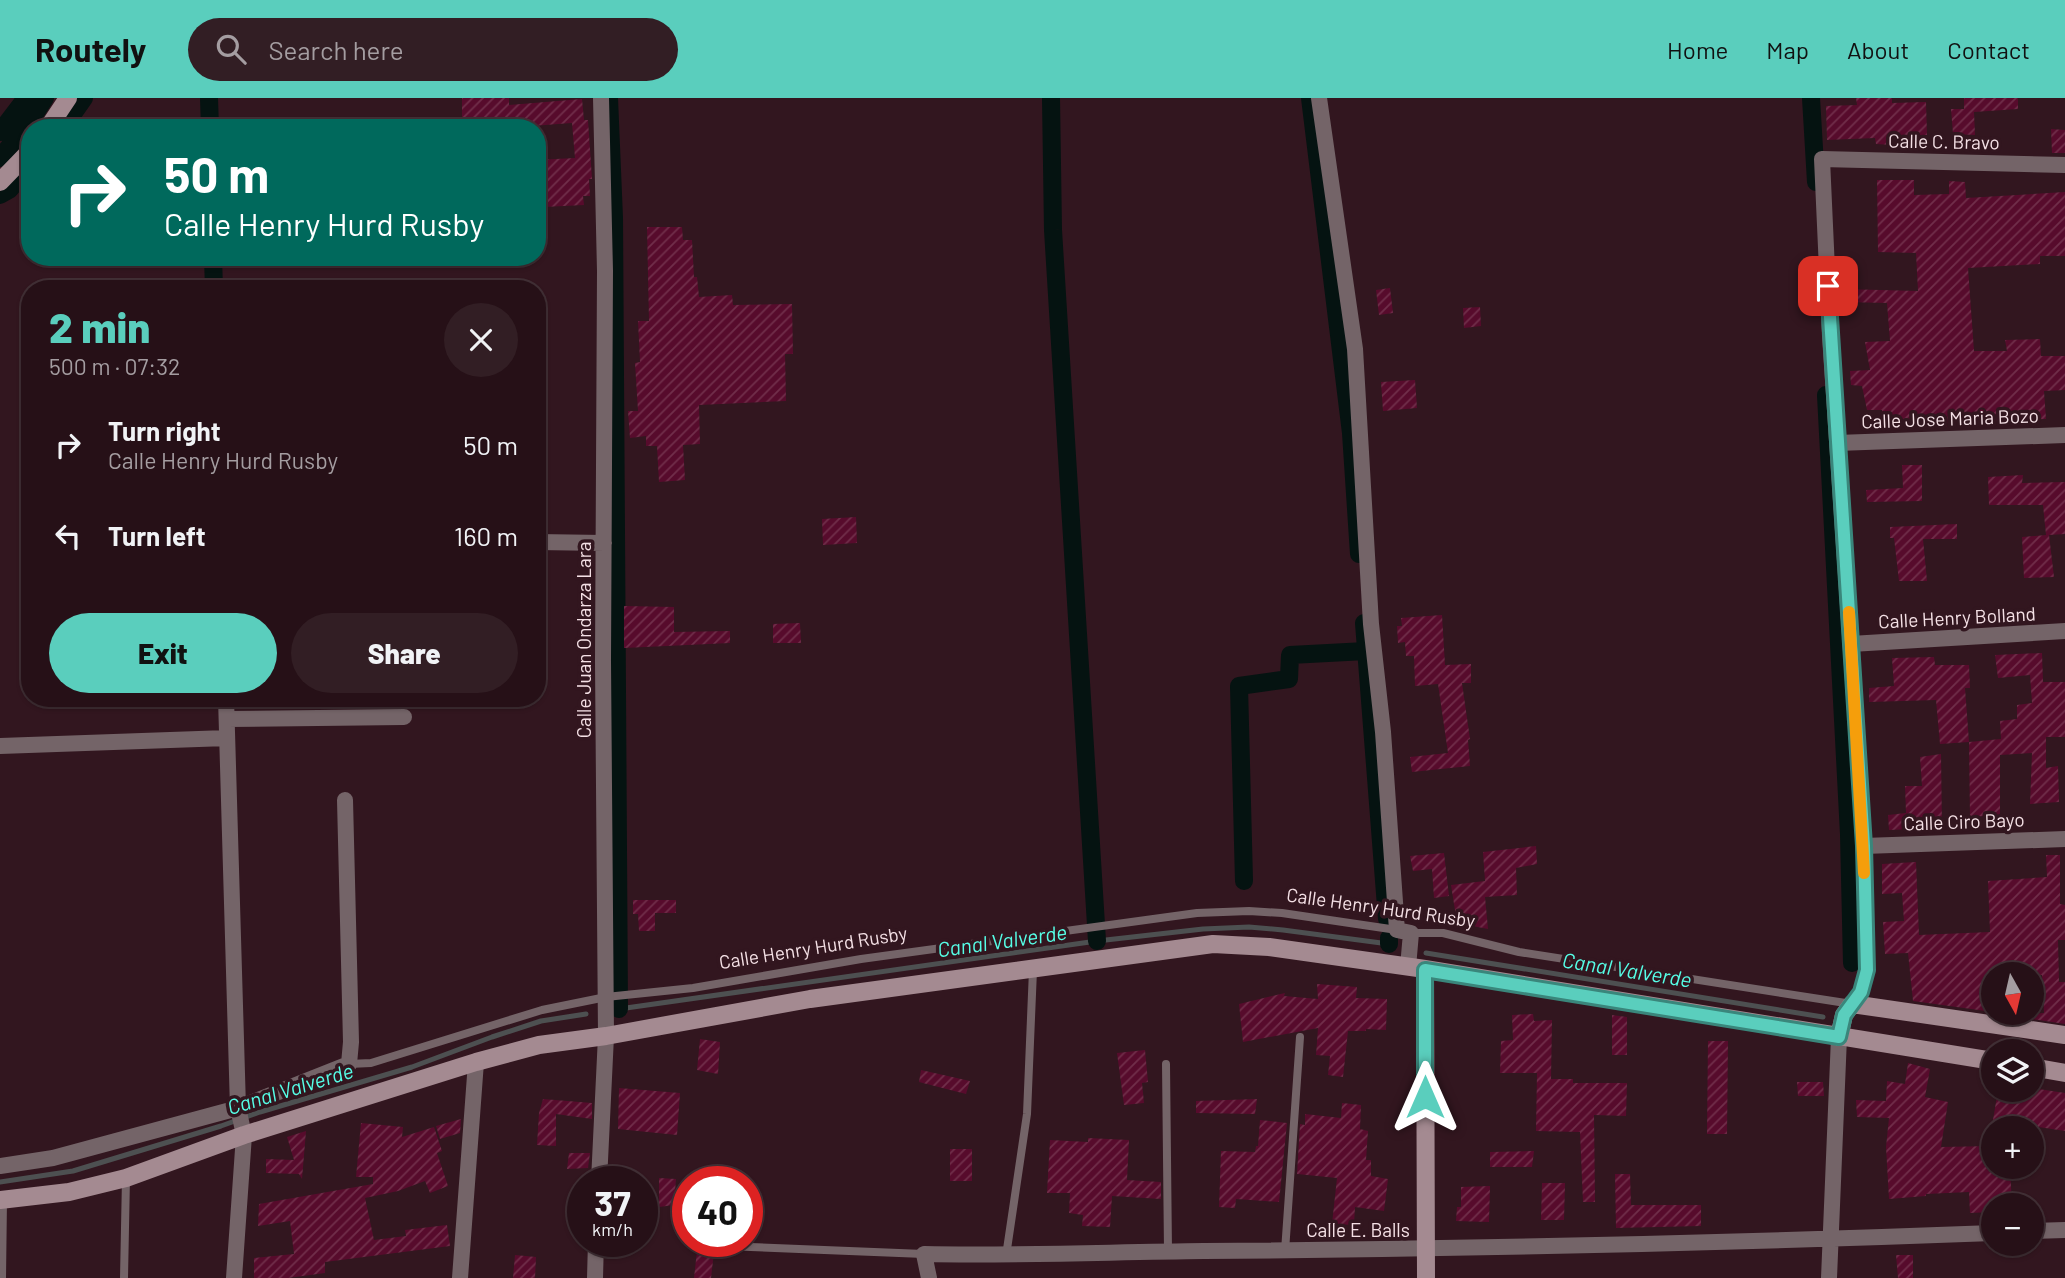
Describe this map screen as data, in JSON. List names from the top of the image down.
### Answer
{
  "streets": {
    "street": [
      "Calle C. Bravo",
      "Calle Jose Maria Bozo",
      "Calle Henry Bolland",
      "Calle Juan Ondarza Lara",
      "Calle Ciro Bayo",
      "Calle Henry Hurd Rusby",
      "Calle E. Balls"
    ]
  },
  "crossings": [
    ["Calle C. Bravo", "Calle Jose Maria Bozo"],
    ["Calle Juan Ondarza Lara", "Calle Henry Hurd Rusby"]
  ],
  "water": ["Canal Valverde"],
  "north": "bottom",
  "page": {
    "header": "Routely",
    "search": "Search here",
    "nav": [
      "Home",
      "Map",
      "About",
      "Contact"
    ],
    "turn": ["50 m", "Calle Henry Hurd Rusby"],
    "heading": ["2 min", "500 m · 07:32"],
    "list": [
      {
        "name": "Turn right",
        "note": "Calle Henry Hurd Rusby",
        "value": "50 m"
      },
      {
        "name": "Turn left",
        "value": "160 m"
      }
    ],
    "buttons": ["Exit", "Share"],
    "map_buttons": ["+", "−"],
    "speed": "37 km/h",
    "limit": "40"
  }
}
